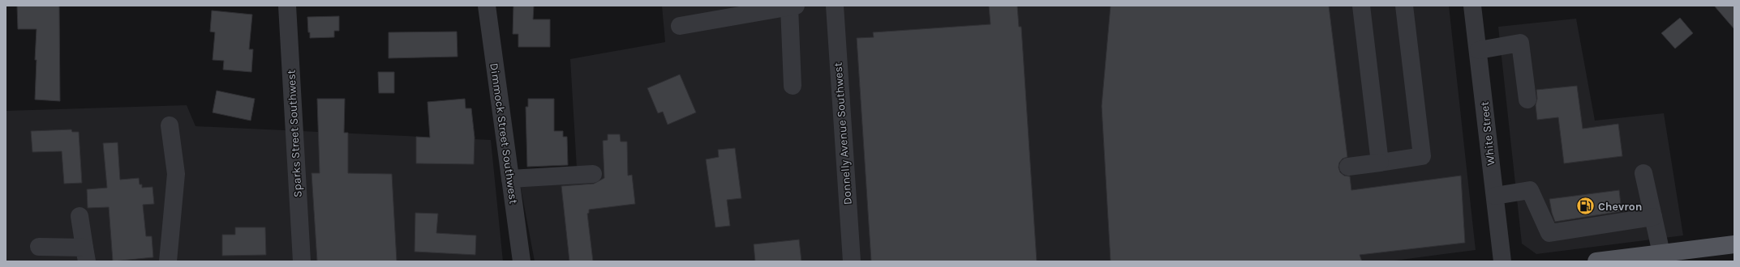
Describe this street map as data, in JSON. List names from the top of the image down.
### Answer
{
  "streets": {
    "street": [
      "Sparks Street Southwest",
      "Dimmock Street Southwest",
      "Donnelly Avenue Southwest",
      "White Street"
    ]
  },
  "places": {
    "fuel station": ["Chevron"]
  }
}
